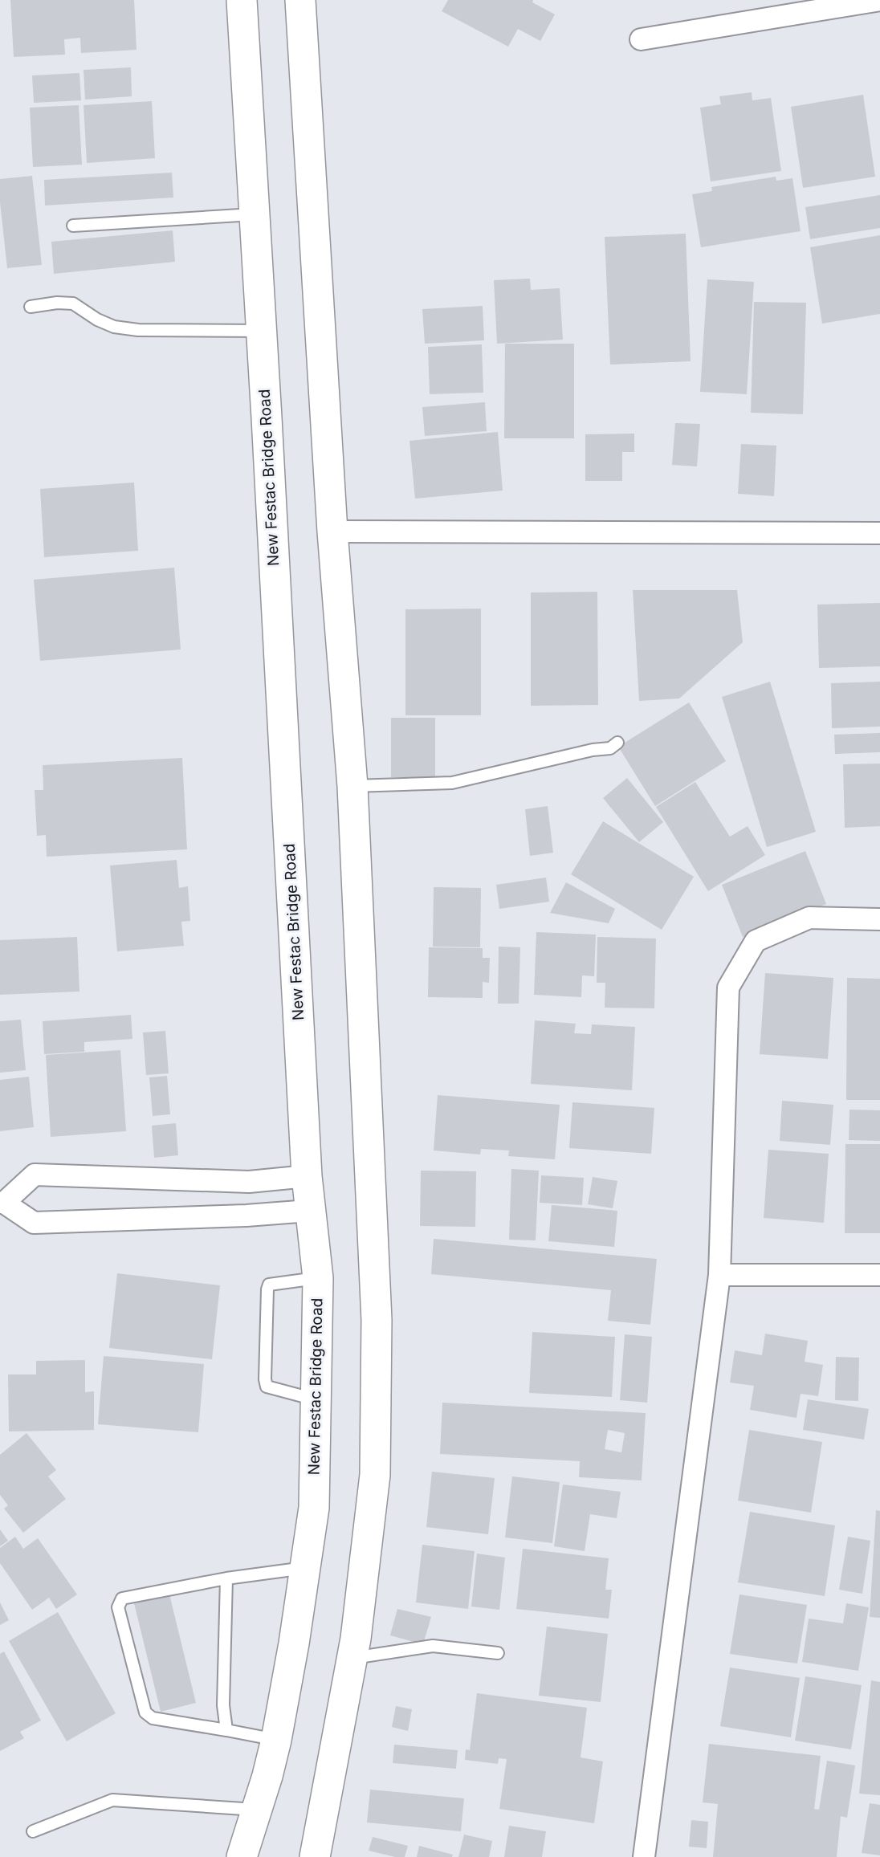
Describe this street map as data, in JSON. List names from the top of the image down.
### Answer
{
  "streets": {
    "main road": ["New Festac Bridge Road"]
  }
}
